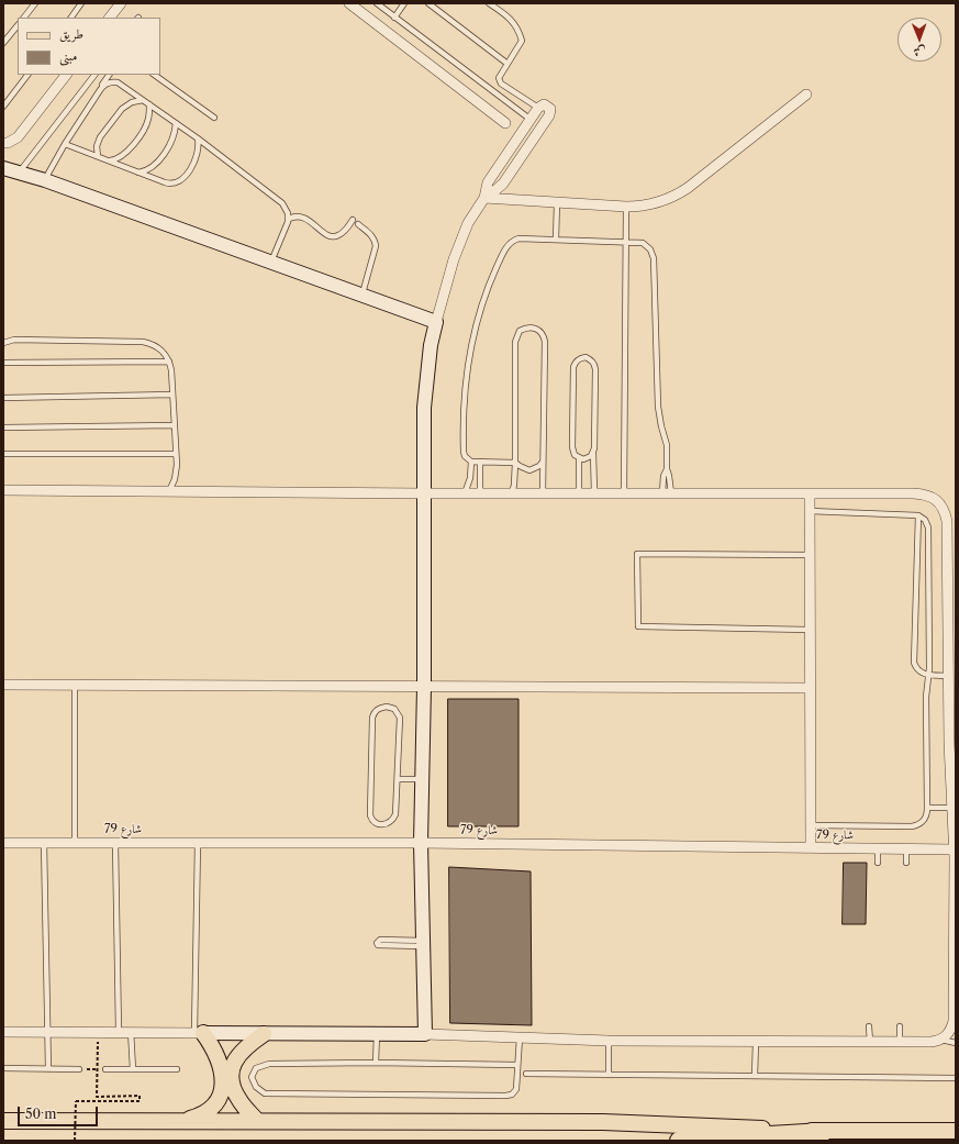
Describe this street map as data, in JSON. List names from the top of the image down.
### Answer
{
  "streets": {
    "street": ["شارع 79"]
  },
  "legend": ["طريق", "مبنى"],
  "scale_bar": "50 m",
  "north": "bottom"
}
